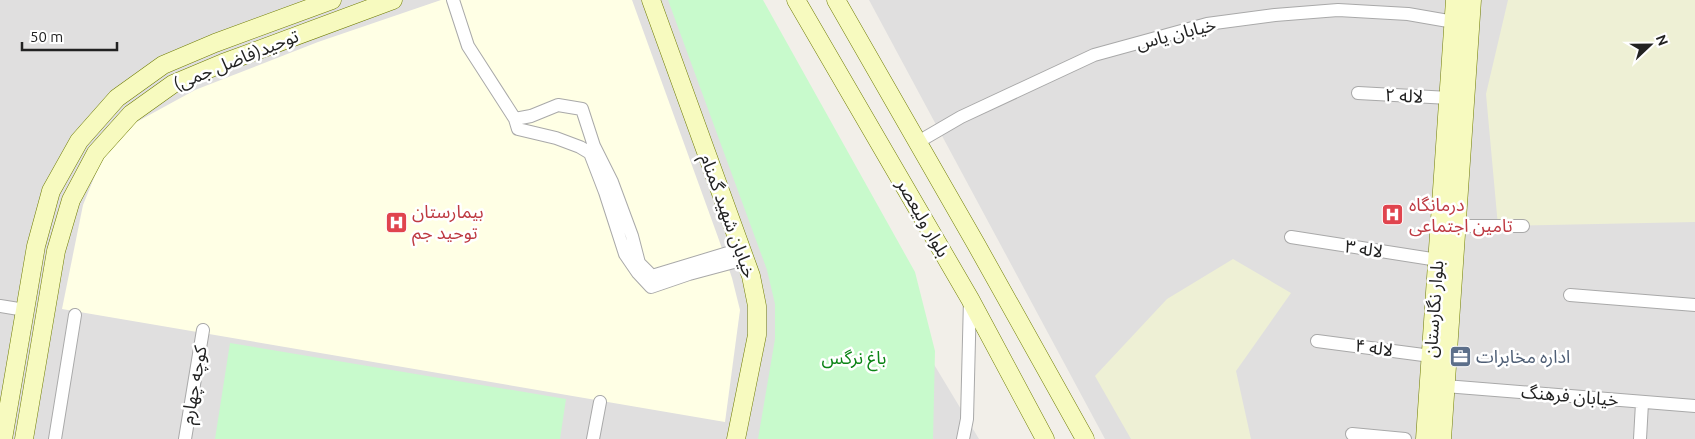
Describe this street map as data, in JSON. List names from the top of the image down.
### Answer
{
  "streets": {
    "main road": [
      "توحید(فاضل جمی)",
      "خیابان شهید گمنام",
      "بلوار ولیعصر",
      "بلوار نگارستان"
    ],
    "street": [
      "خیابان یاس",
      "لاله ۲",
      "لاله ۳",
      "لاله ۴",
      "کوچه چهارم",
      "خیابان فرهنگ"
    ]
  },
  "crossings": [
    ["خیابان یاس", "بلوار ولیعصر"],
    ["خیابان یاس", "بلوار نگارستان"],
    ["لاله ۲", "بلوار نگارستان"],
    ["لاله ۳", "بلوار نگارستان"],
    ["بلوار نگارستان", "لاله ۴"],
    ["بلوار نگارستان", "خیابان فرهنگ"]
  ],
  "parks": ["باغ نرگس"],
  "places": {
    "hospital": ["درمانگاه تامین اجتماعی", "بیمارستان توحید جم"],
    "office": ["اداره مخابرات"]
  },
  "scale_bar": "50 m",
  "north": "right"
}
